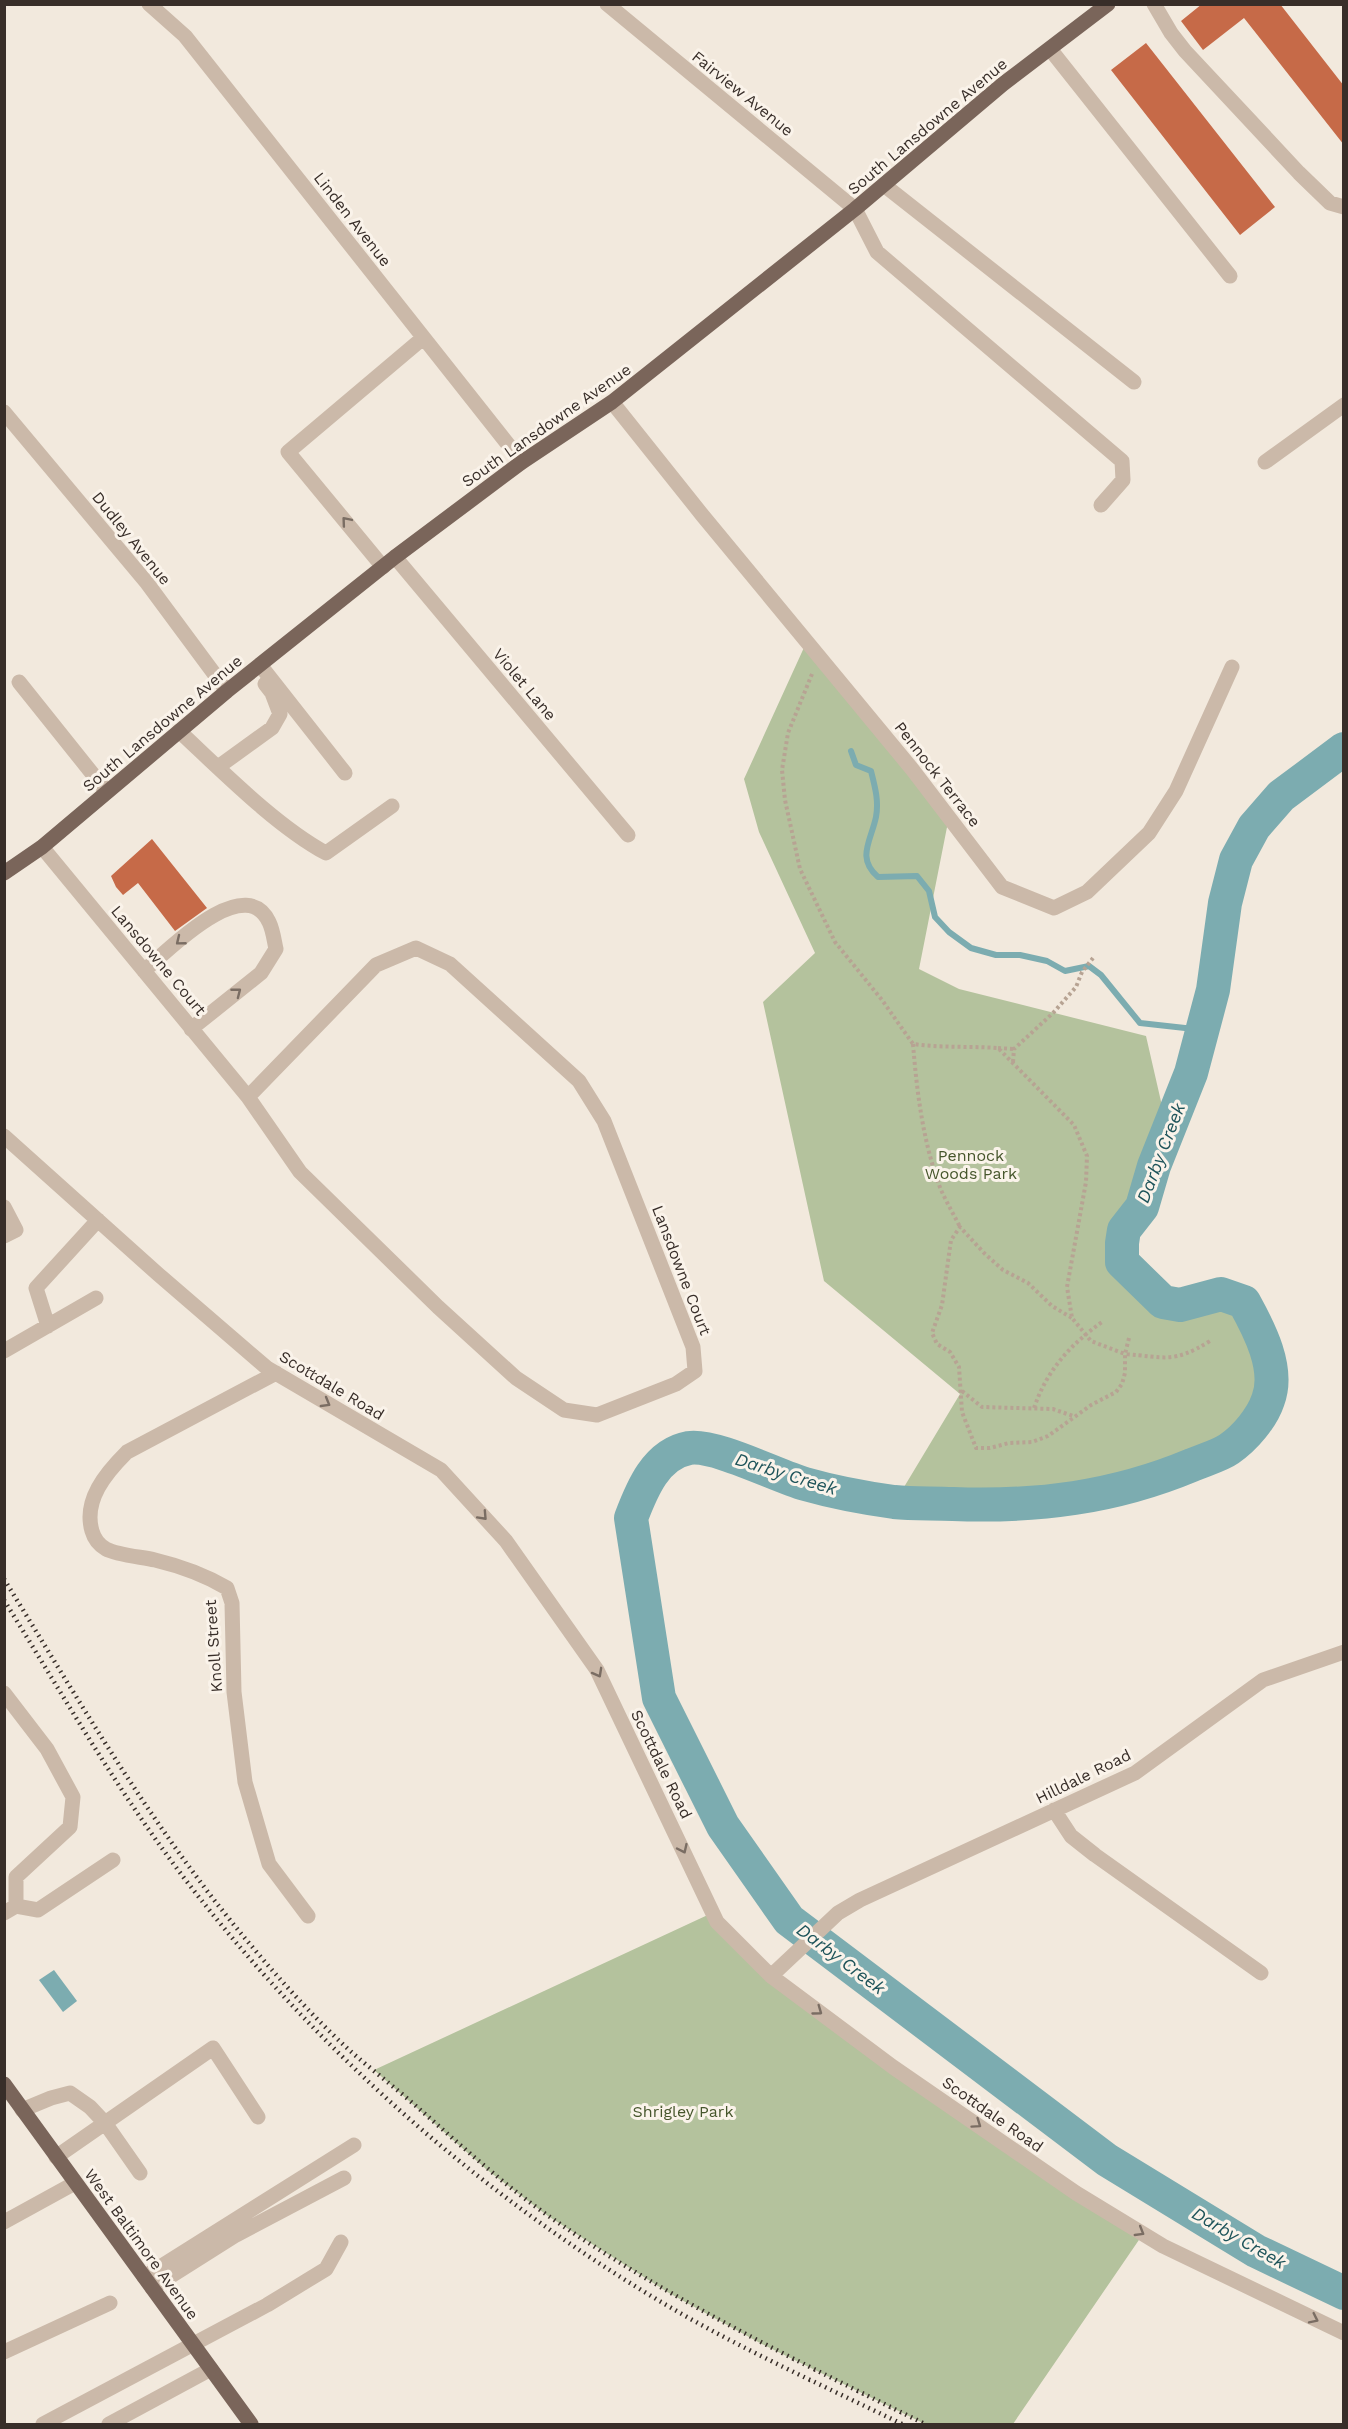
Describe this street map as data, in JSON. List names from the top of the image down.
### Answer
{
  "streets": {
    "main road": ["South Lansdowne Avenue", "West Baltimore Avenue"],
    "street": [
      "Fairview Avenue",
      "Linden Avenue",
      "Dudley Avenue",
      "Violet Lane",
      "Pennock Terrace",
      "Lansdowne Court",
      "Scottdale Road",
      "Knoll Street",
      "Hilldale Road"
    ]
  },
  "crossings": [
    ["Fairview Avenue", "South Lansdowne Avenue"],
    ["South Lansdowne Avenue", "Linden Avenue"],
    ["South Lansdowne Avenue", "Dudley Avenue"],
    ["South Lansdowne Avenue", "Violet Lane"],
    ["South Lansdowne Avenue", "Pennock Terrace"],
    ["South Lansdowne Avenue", "Lansdowne Court"],
    ["Linden Avenue", "Violet Lane"],
    ["Scottdale Road", "Knoll Street"],
    ["Scottdale Road", "Hilldale Road"]
  ],
  "one_way": ["Scottdale Road"],
  "water": ["Darby Creek"],
  "parks": ["Pennock Woods Park", "Shrigley Park"]
}
